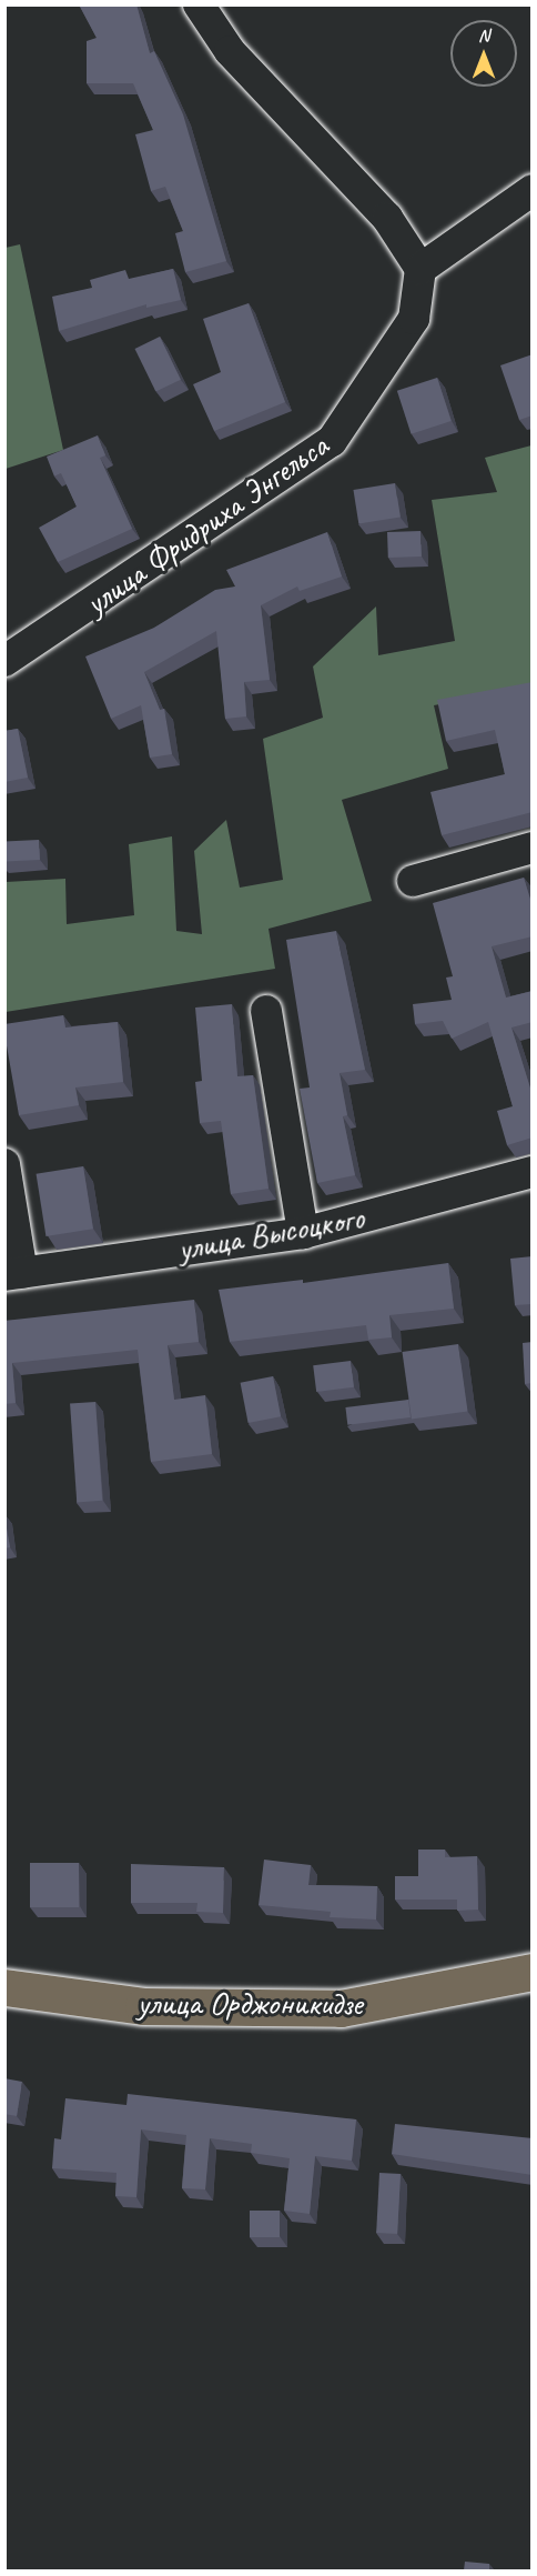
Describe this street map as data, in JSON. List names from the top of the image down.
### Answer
{
  "streets": {
    "main road": ["улица Орджоникидзе"],
    "street": ["улица Фридриха Энгельса", "улица Высоцкого"]
  },
  "north": "top"
}
